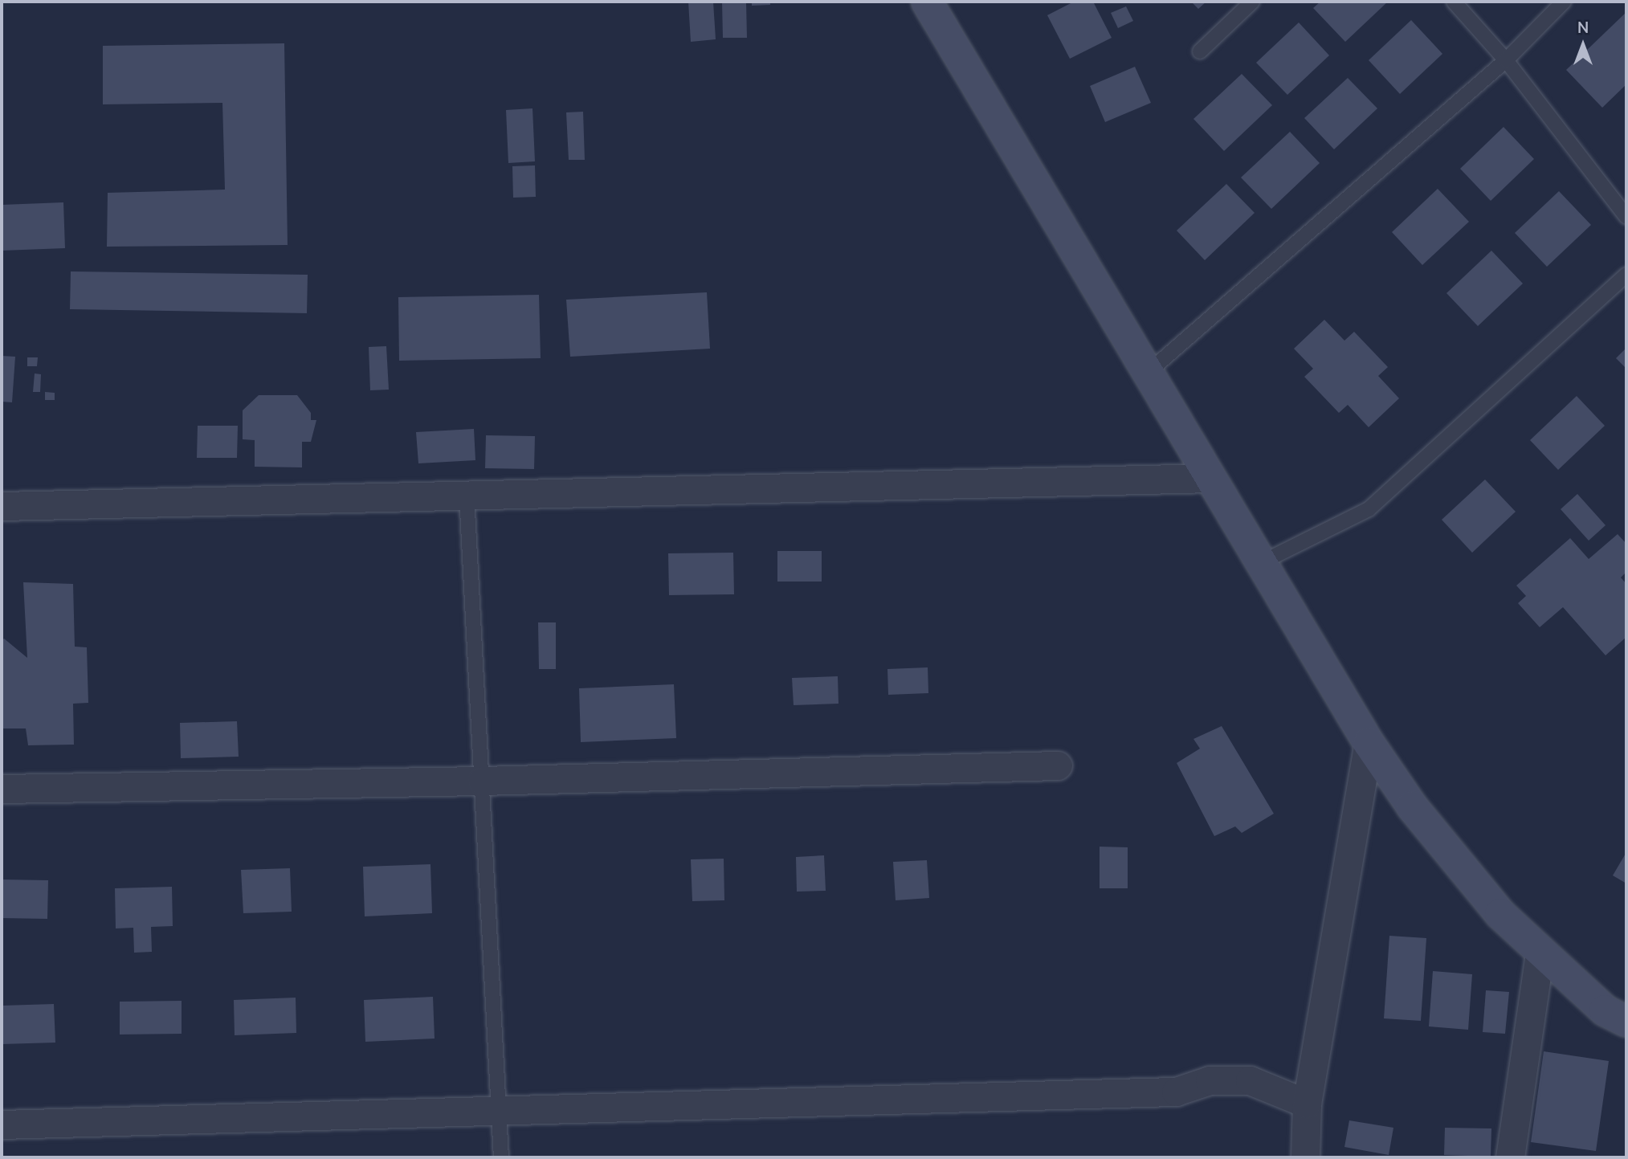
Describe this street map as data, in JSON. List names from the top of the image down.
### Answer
{
  "north": "top"
}
